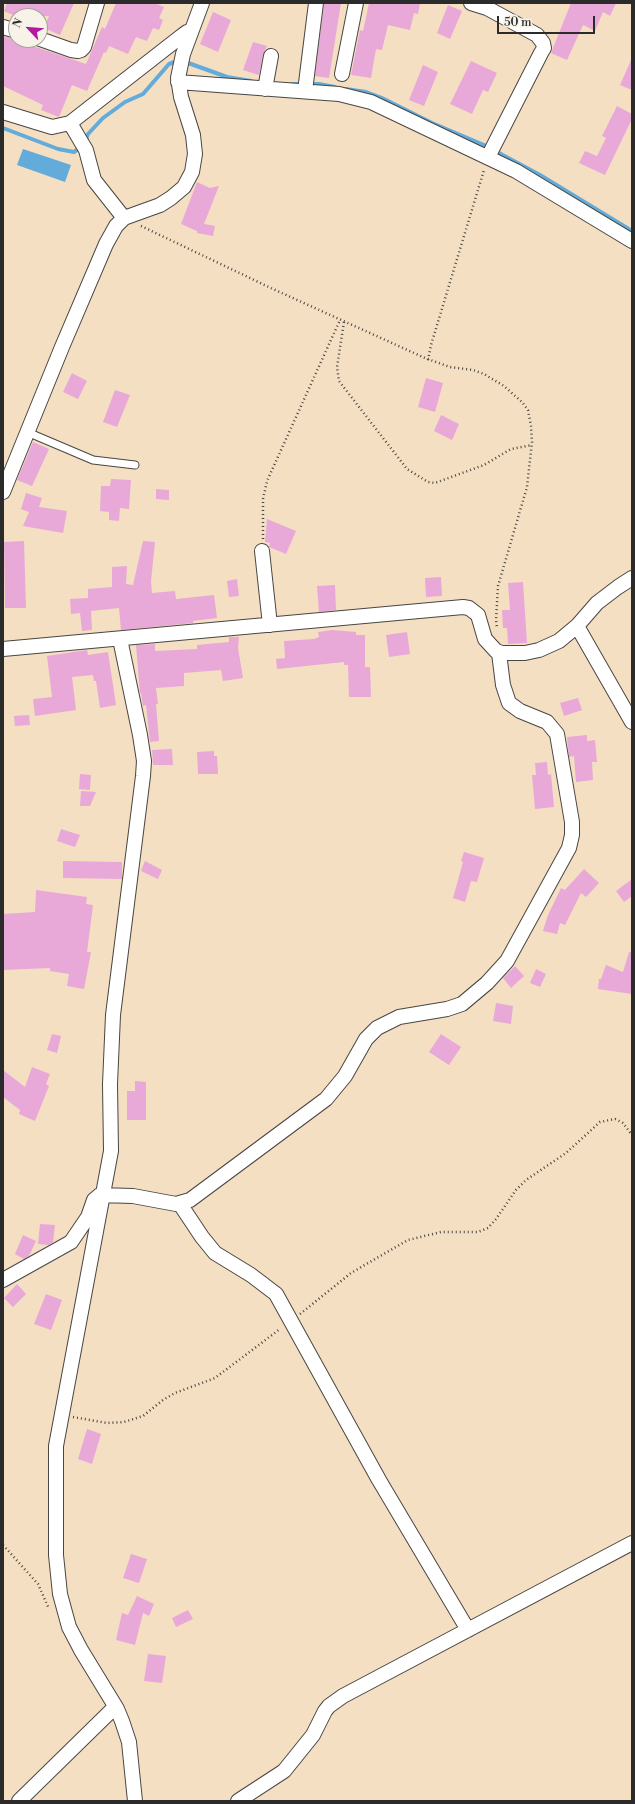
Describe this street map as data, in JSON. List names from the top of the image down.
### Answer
{
  "scale_bar": "50 m",
  "north": "top left"
}
